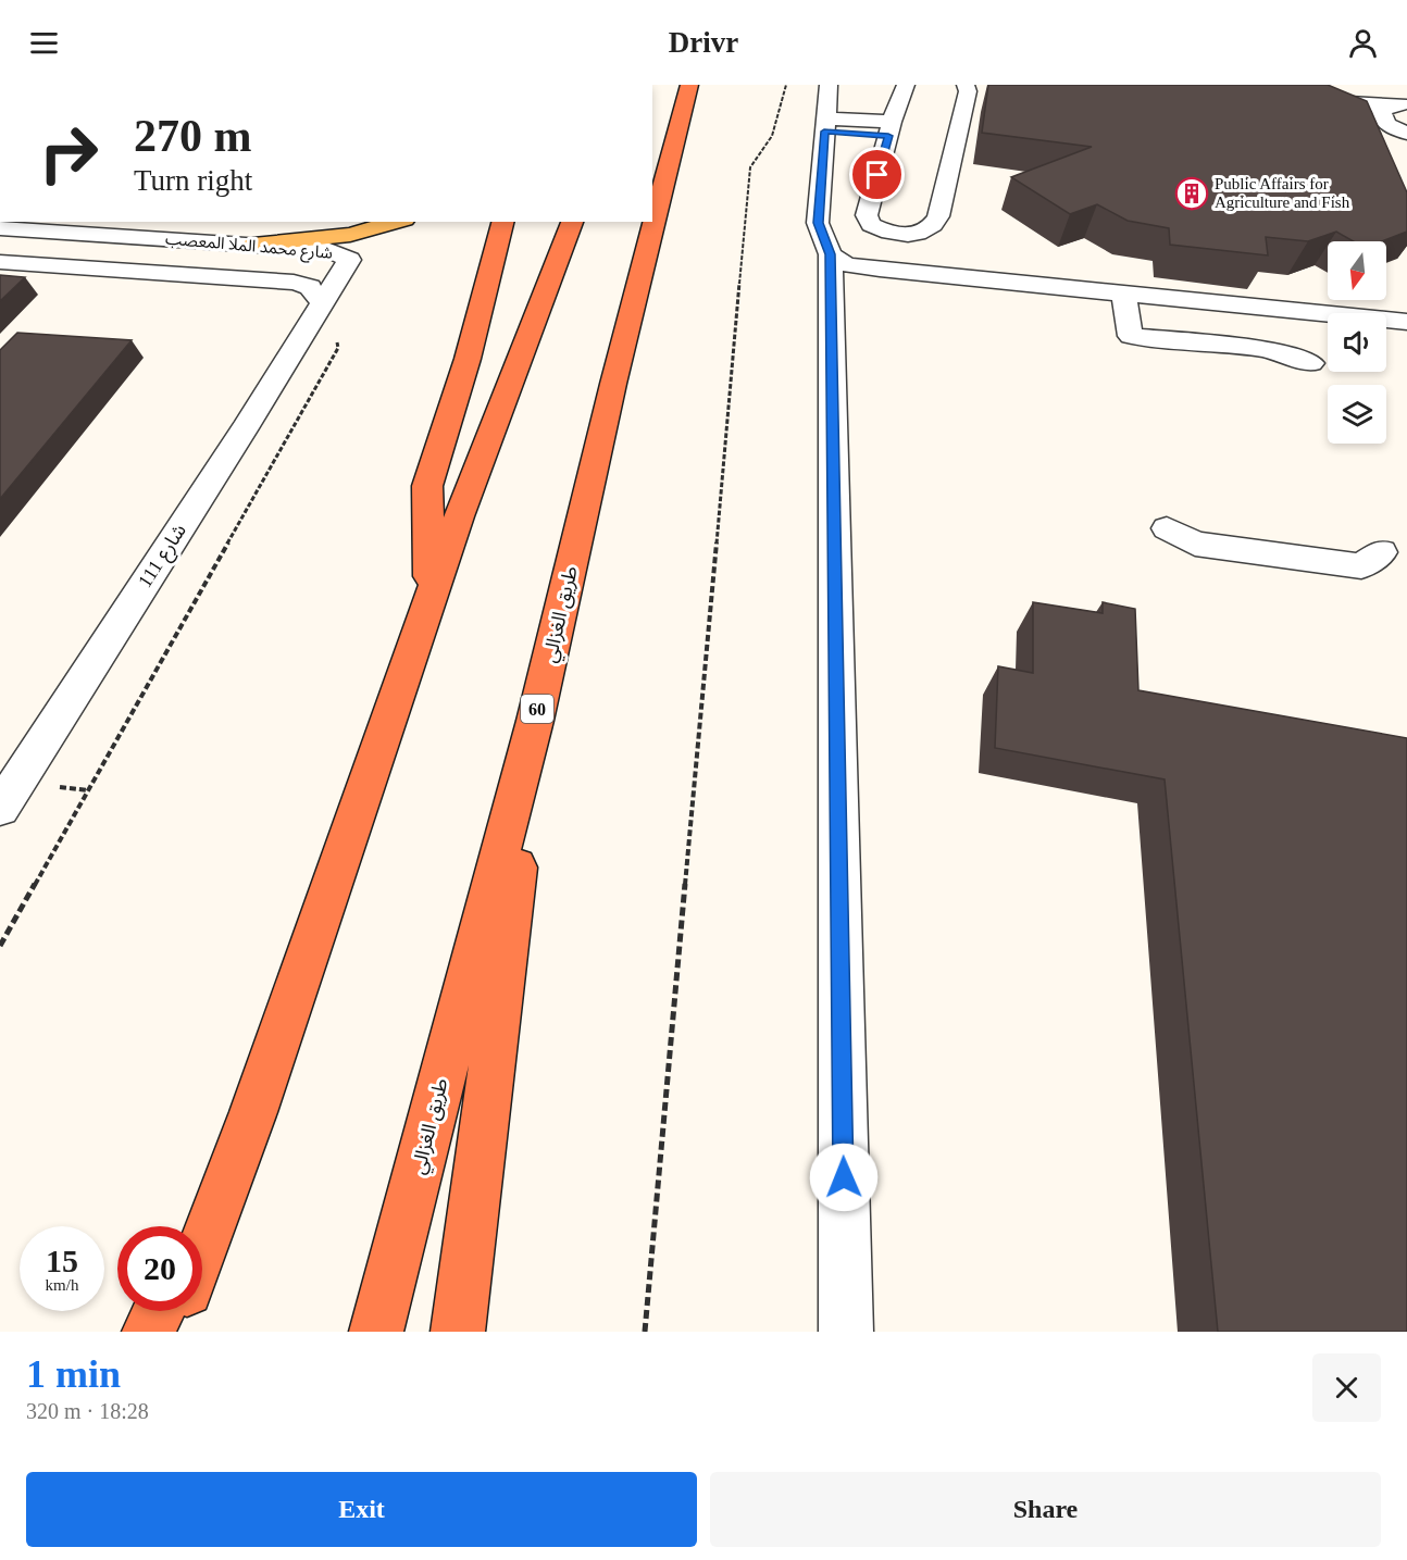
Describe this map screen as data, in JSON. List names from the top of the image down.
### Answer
{
  "streets": {
    "highway": ["طريق الغزالي", "60"],
    "street": ["شارع محمد الملا المعصب", "شارع 111"]
  },
  "crossings": [
    ["شارع محمد الملا المعصب", "شارع 111"]
  ],
  "places": {
    "building": ["Public Affairs for Agriculture and Fish"]
  },
  "north": "bottom",
  "page": {
    "header": "Drivr",
    "turn": ["270 m", "Turn right"],
    "speed": "15 km/h",
    "limit": "20",
    "heading": ["1 min", "320 m · 18:28"],
    "buttons": ["Exit", "Share"]
  }
}
